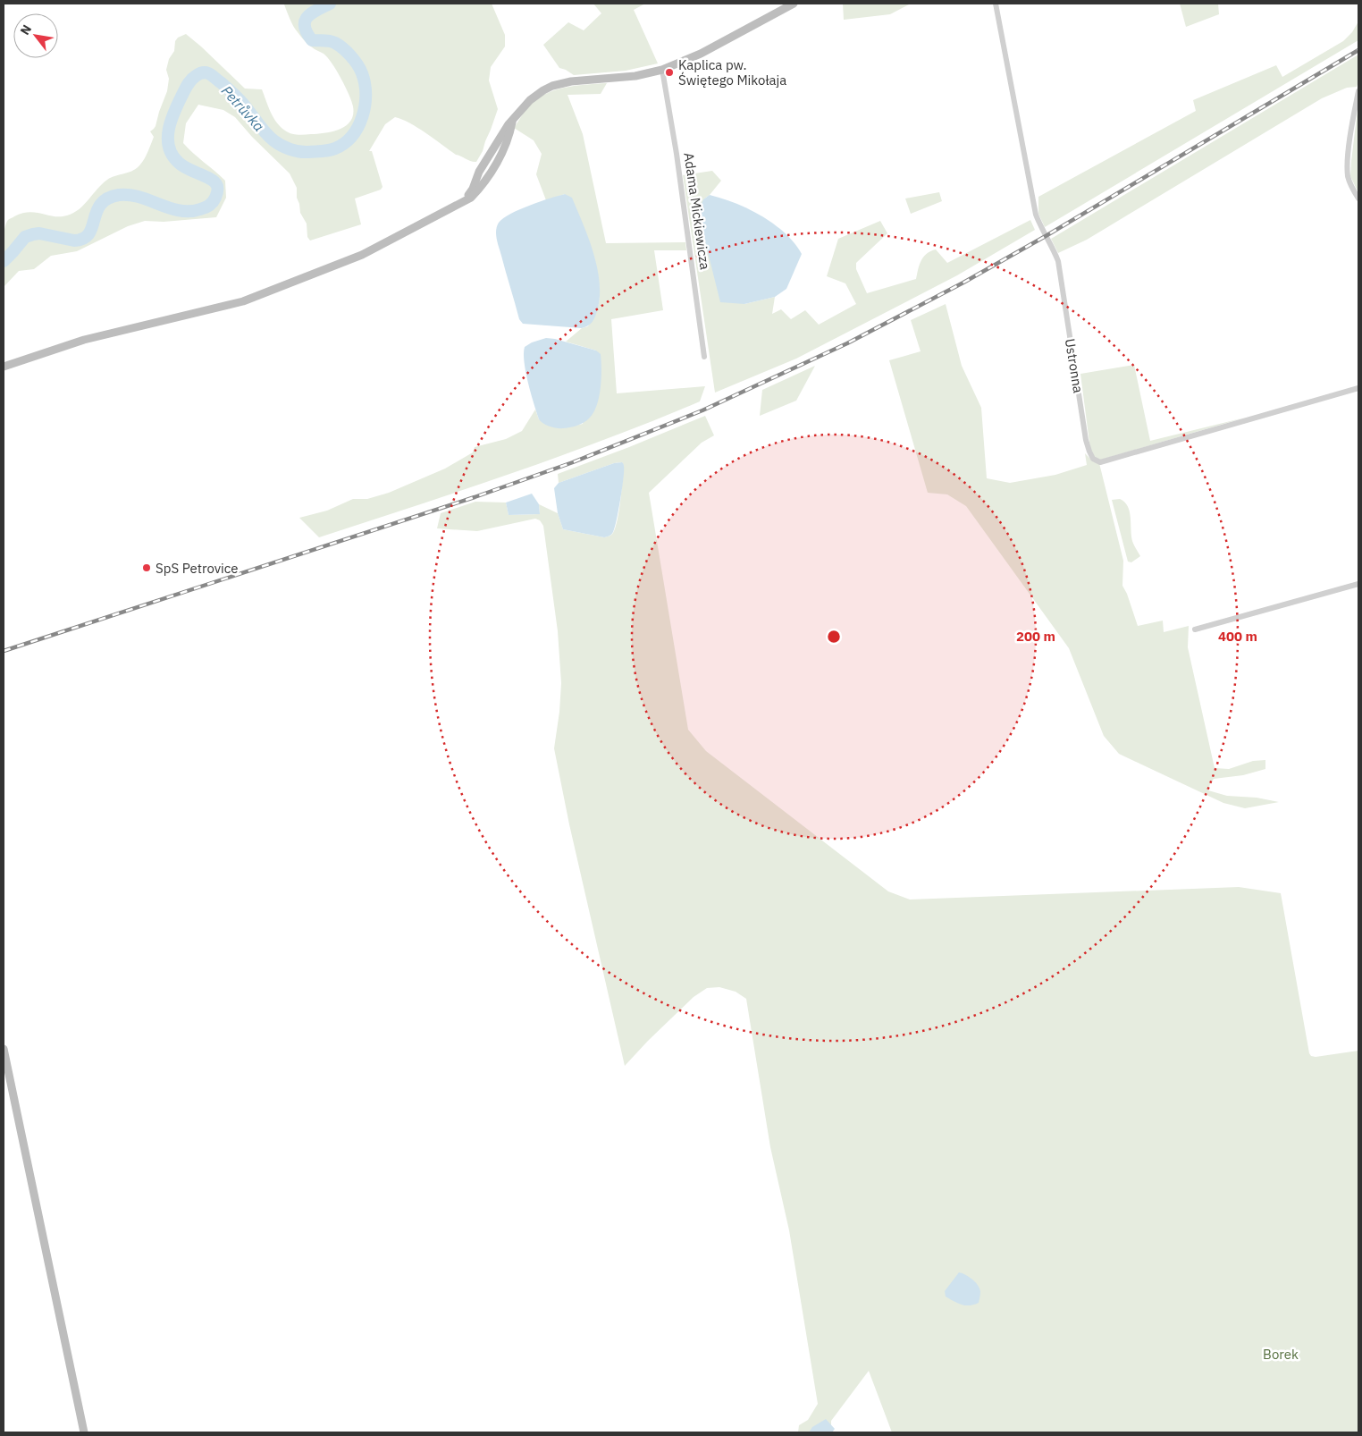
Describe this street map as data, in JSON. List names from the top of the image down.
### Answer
{
  "streets": {
    "street": ["Adama Mickiewicza", "Ustronna"]
  },
  "water": ["Petrůvka"],
  "parks": ["Borek"],
  "places": ["Kaplica pw. Świętego Mikołaja", "SpS Petrovice"],
  "north": "top left",
  "rings": ["200 m", "400 m"]
}
